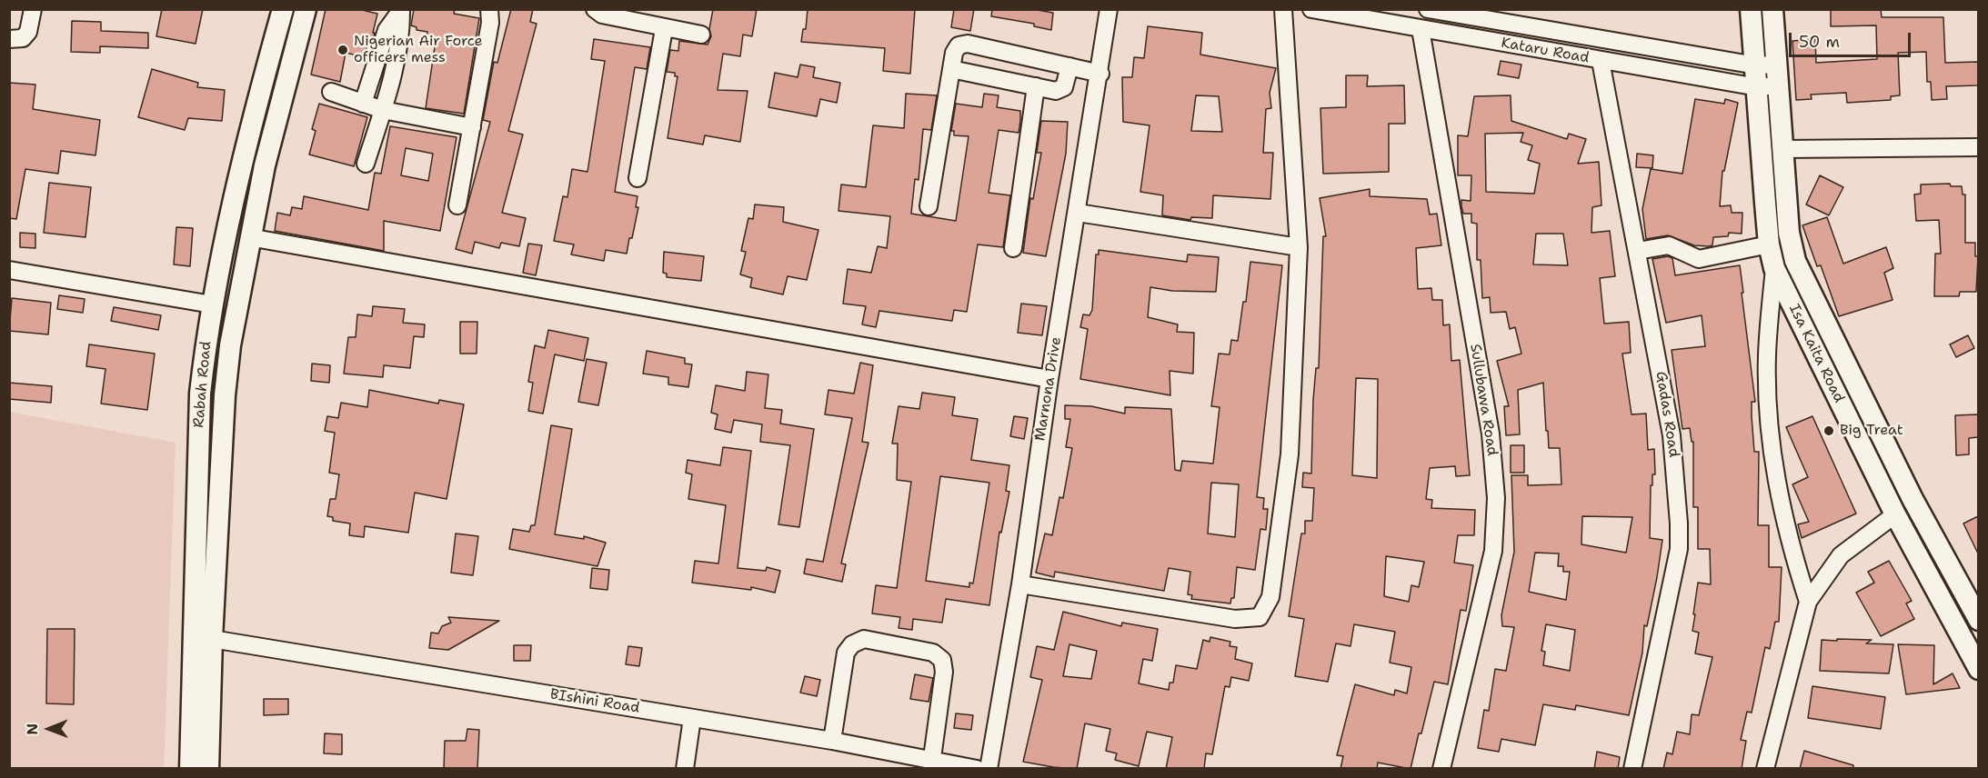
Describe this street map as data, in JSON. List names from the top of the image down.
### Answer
{
  "streets": {
    "main road": ["Isa Kaita Road", "Rabah Road"],
    "street": [
      "Kataru Road",
      "Marnona Drive",
      "Sullubawa Road",
      "Gadas Road",
      "BIshini Road"
    ]
  },
  "crossings": [
    ["Kataru Road", "Isa Kaita Road"],
    ["Kataru Road", "Sullubawa Road"],
    ["Kataru Road", "Gadas Road"],
    ["Rabah Road", "BIshini Road"]
  ],
  "places": ["Nigerian Air Force officers mess", "Big Treat"],
  "scale_bar": "50 m",
  "north": "left"
}
